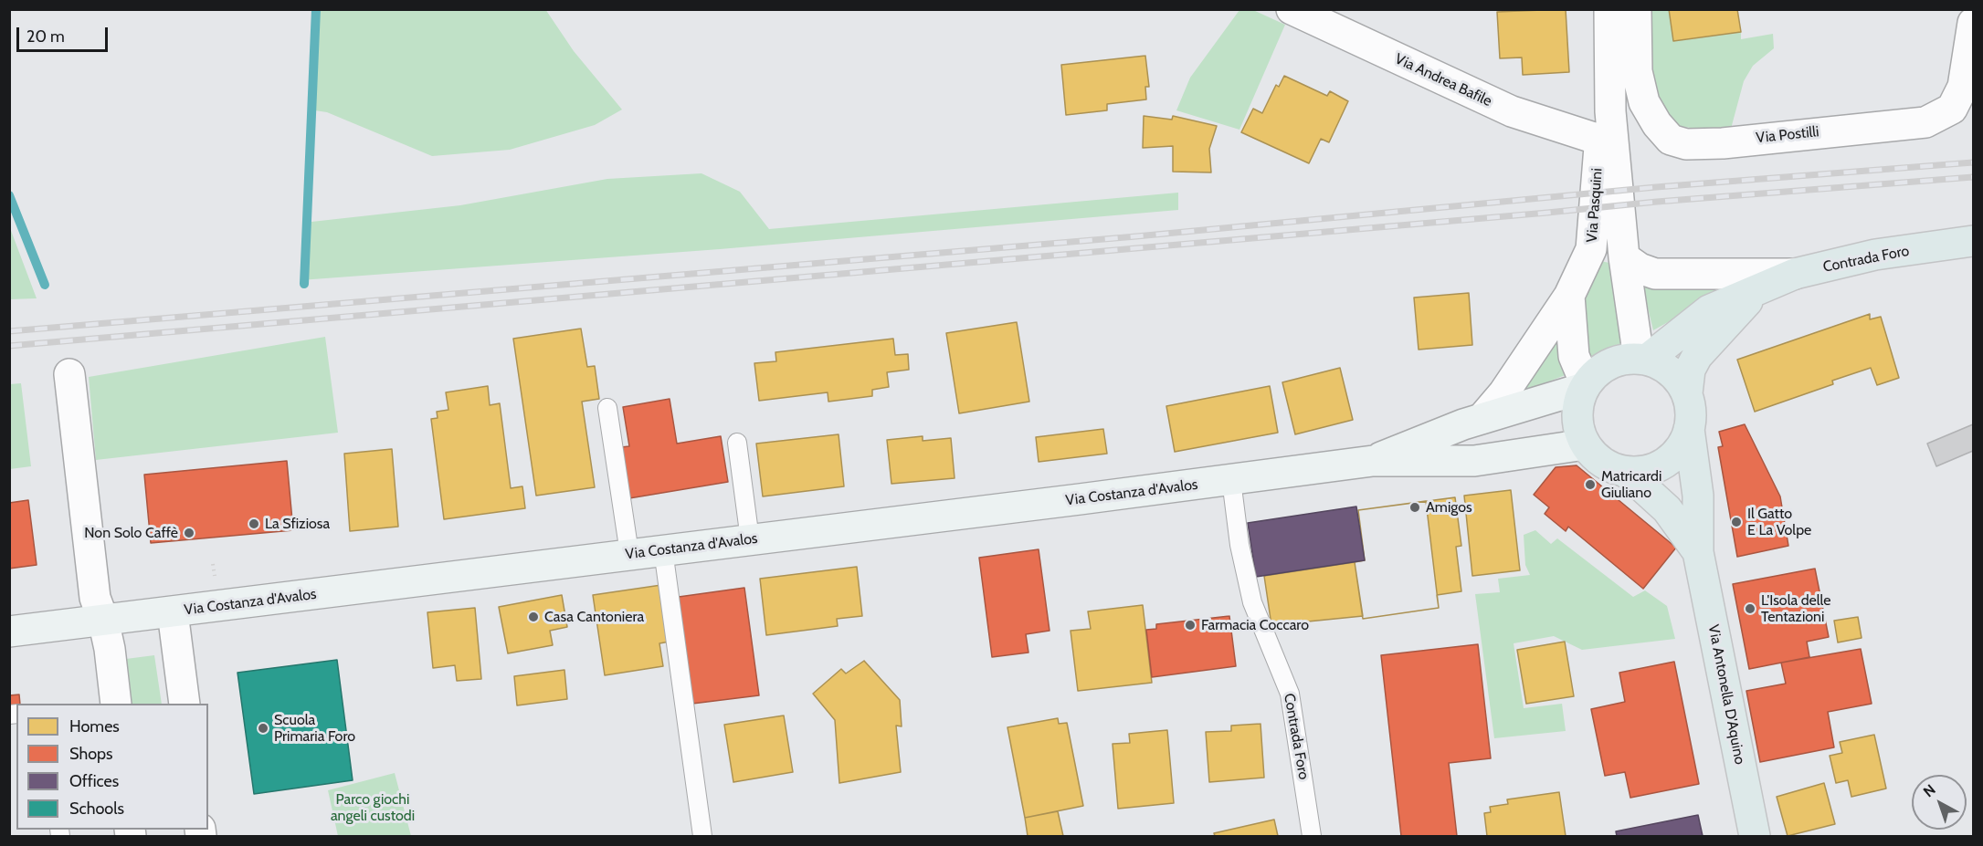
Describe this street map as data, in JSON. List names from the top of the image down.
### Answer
{
  "streets": {
    "main road": ["Contrada Foro", "Via Costanza d'Avalos", "Via Antonella D'Aquino"],
    "street": ["Via Andrea Bafile", "Via Postilli", "Via Pasquini"]
  },
  "crossings": [
    ["Via Andrea Bafile", "Via Pasquini"],
    ["Contrada Foro", "Via Costanza d'Avalos"],
    ["Contrada Foro", "Via Antonella D'Aquino"],
    ["Via Costanza d'Avalos", "Via Antonella D'Aquino"]
  ],
  "parks": ["Parco giochi angeli custodi"],
  "places": [
    "Matricardi Giuliano",
    "Amigos",
    "Il Gatto E La Volpe",
    "La Sfiziosa",
    "Non Solo Caffè",
    "L'Isola delle Tentazioni",
    "Casa Cantoniera",
    "Farmacia Coccaro",
    "Scuola Primaria Foro"
  ],
  "legend": [
    "Homes",
    "Shops",
    "Offices",
    "Schools"
  ],
  "scale_bar": "20 m",
  "north": "top left"
}
